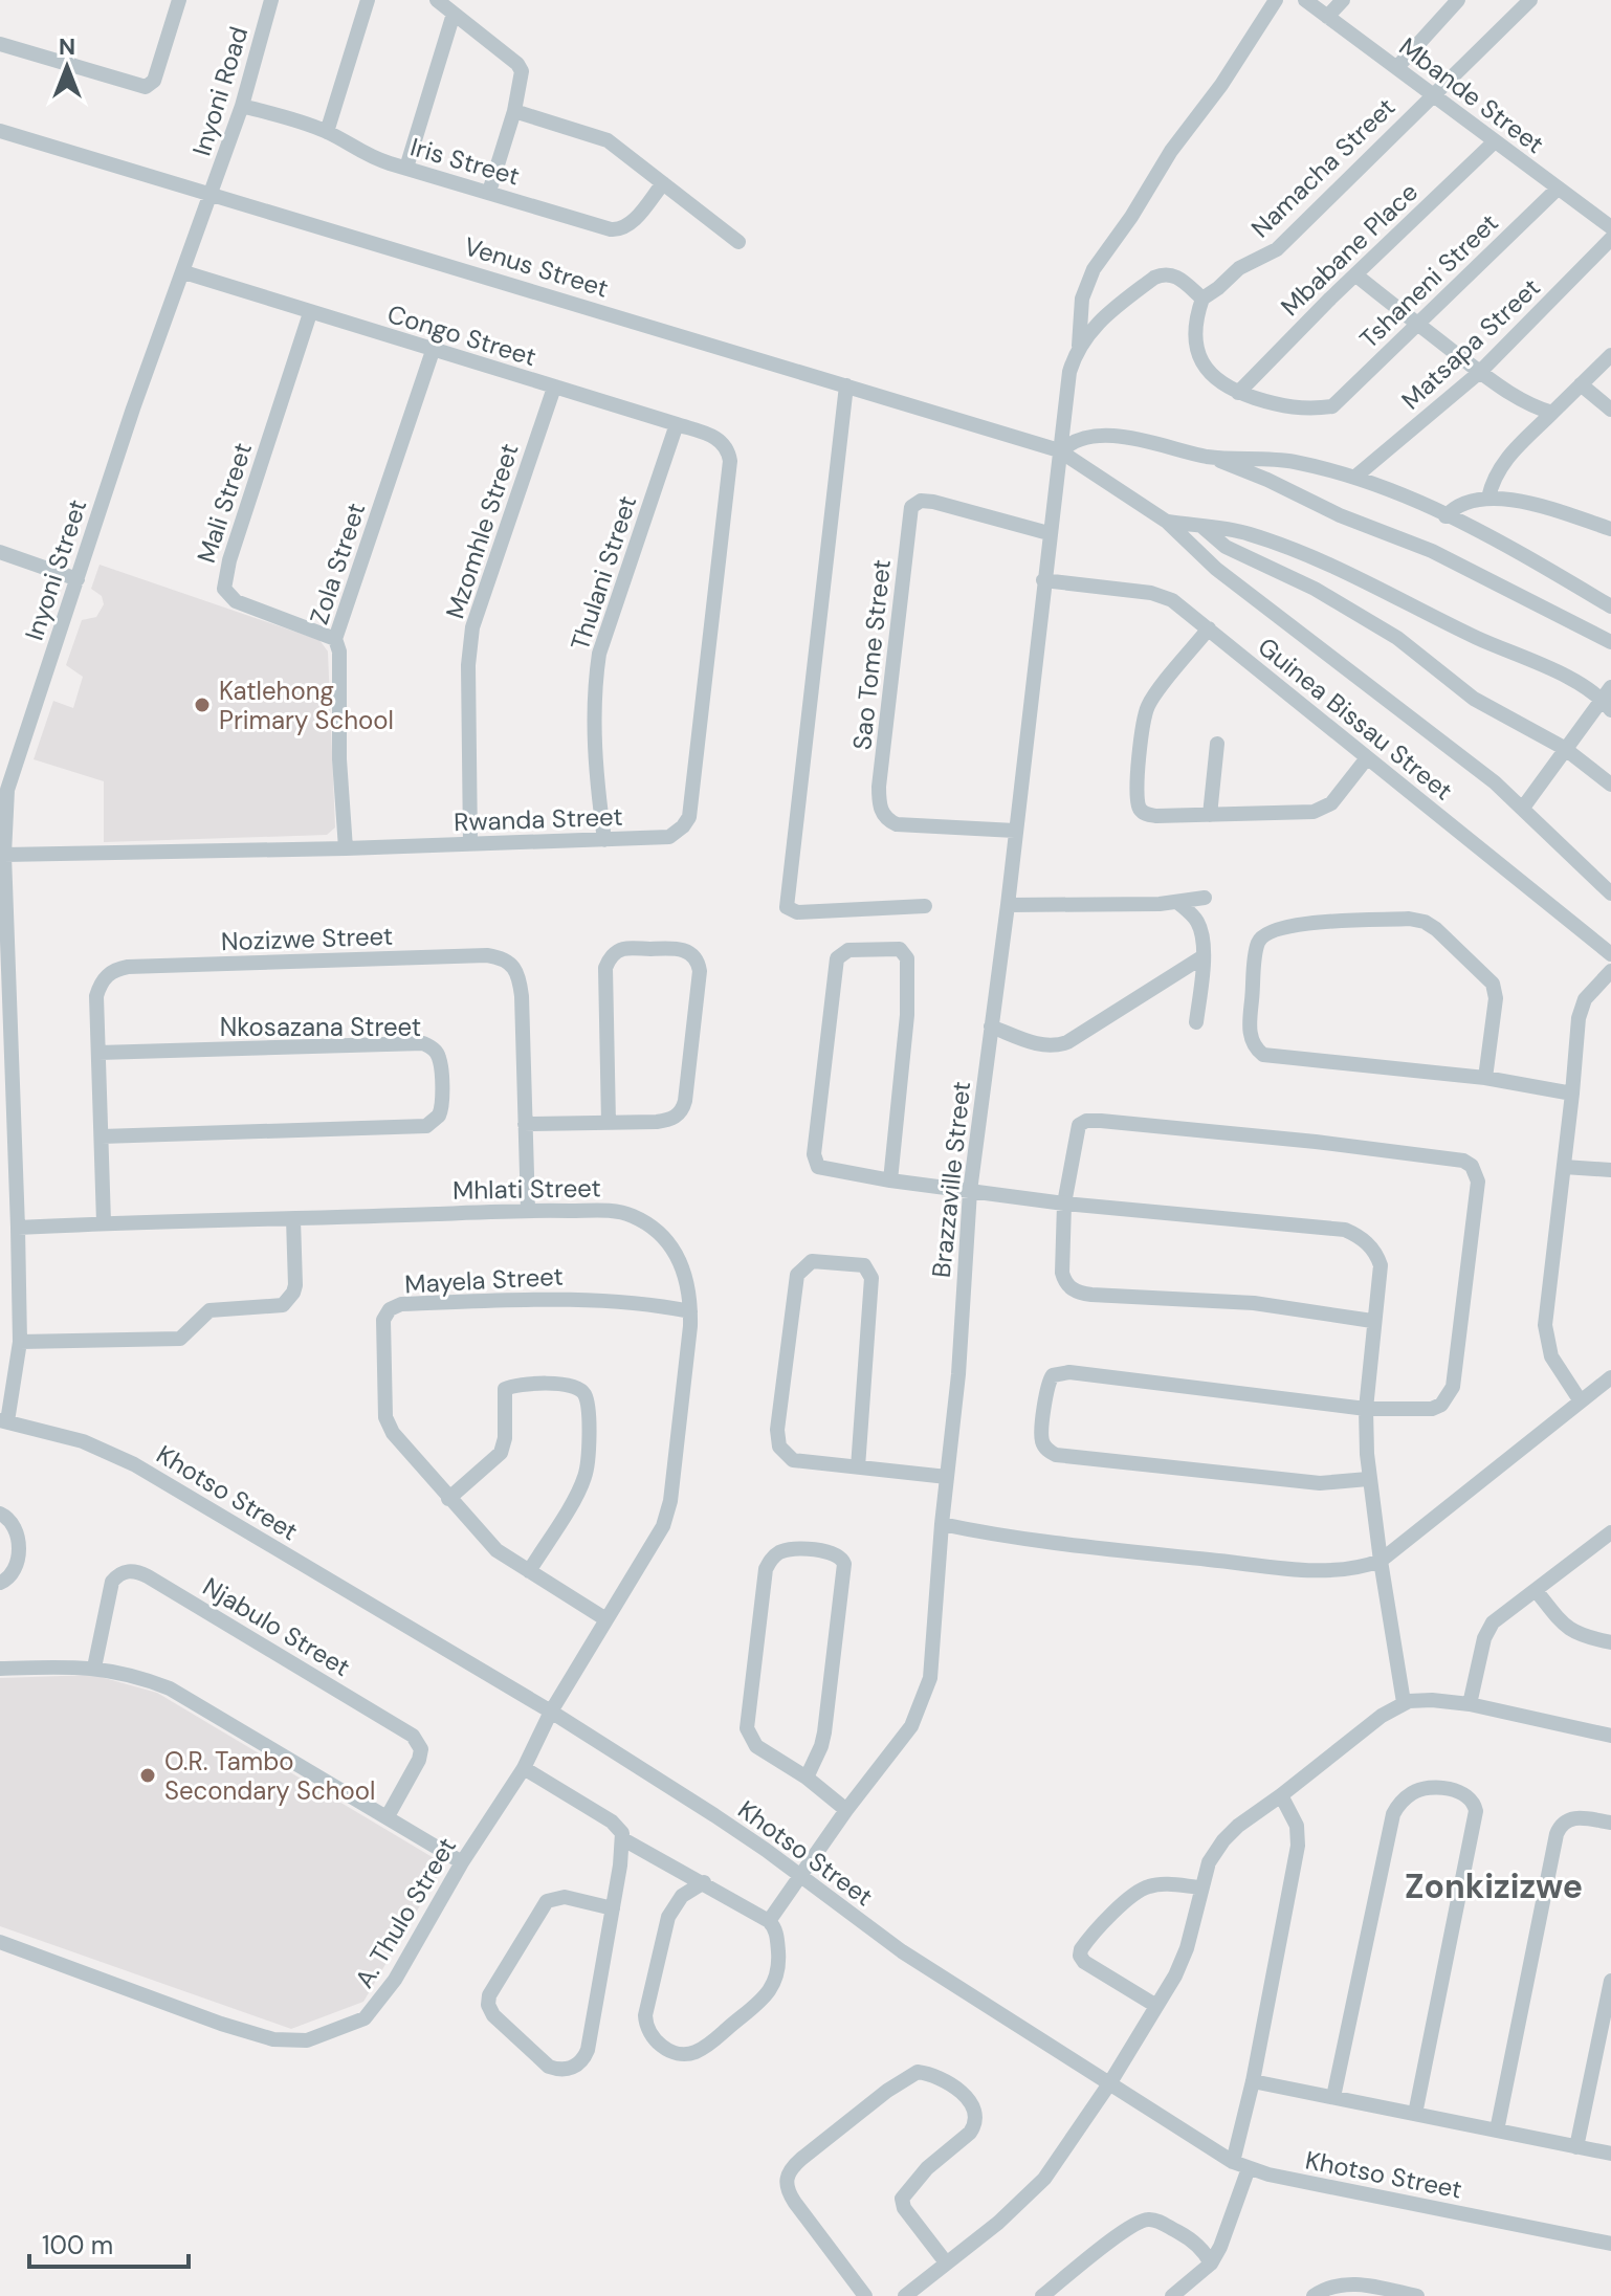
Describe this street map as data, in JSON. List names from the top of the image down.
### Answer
{
  "streets": {
    "street": [
      "Inyoni Road",
      "Mbande Street",
      "Iris Street",
      "Namacha Street",
      "Mbabane Place",
      "Venus Street",
      "Tshaneni Street",
      "Congo Street",
      "Matsapa Street",
      "Mali Street",
      "Mzomhle Street",
      "Zola Street",
      "Inyoni Street",
      "Thulani Street",
      "Sao Tome Street",
      "Guinea Bissau Street",
      "Rwanda Street",
      "Nozizwe Street",
      "Nkosazana Street",
      "Brazzaville Street",
      "Mhlati Street",
      "Mayela Street",
      "Khotso Street",
      "Njabulo Street",
      "A. Thulo Street"
    ]
  },
  "crossings": [
    ["Inyoni Road", "Iris Street"],
    ["Inyoni Road", "Venus Street"],
    ["Inyoni Road", "Inyoni Street"],
    ["Mbande Street", "Namacha Street"],
    ["Mbande Street", "Mbabane Place"],
    ["Mbande Street", "Tshaneni Street"],
    ["Mbabane Place", "Tshaneni Street"],
    ["Venus Street", "Inyoni Street"],
    ["Venus Street", "Brazzaville Street"],
    ["Congo Street", "Mali Street"],
    ["Congo Street", "Mzomhle Street"],
    ["Congo Street", "Zola Street"],
    ["Congo Street", "Inyoni Street"],
    ["Congo Street", "Thulani Street"],
    ["Congo Street", "Rwanda Street"],
    ["Mali Street", "Zola Street"],
    ["Mzomhle Street", "Rwanda Street"],
    ["Zola Street", "Rwanda Street"],
    ["Inyoni Street", "Rwanda Street"],
    ["Inyoni Street", "Mhlati Street"],
    ["Inyoni Street", "Khotso Street"],
    ["Thulani Street", "Rwanda Street"],
    ["Sao Tome Street", "Brazzaville Street"],
    ["Guinea Bissau Street", "Brazzaville Street"],
    ["Nozizwe Street", "Nkosazana Street"],
    ["Nozizwe Street", "Mhlati Street"],
    ["Brazzaville Street", "Khotso Street"],
    ["Mhlati Street", "Mayela Street"],
    ["Mhlati Street", "Khotso Street"],
    ["Mhlati Street", "A. Thulo Street"],
    ["Khotso Street", "A. Thulo Street"]
  ],
  "districts": ["Zonkizizwe"],
  "places": ["Katlehong Primary School", "O.R. Tambo Secondary School"],
  "scale_bar": "100 m",
  "north": "top"
}
